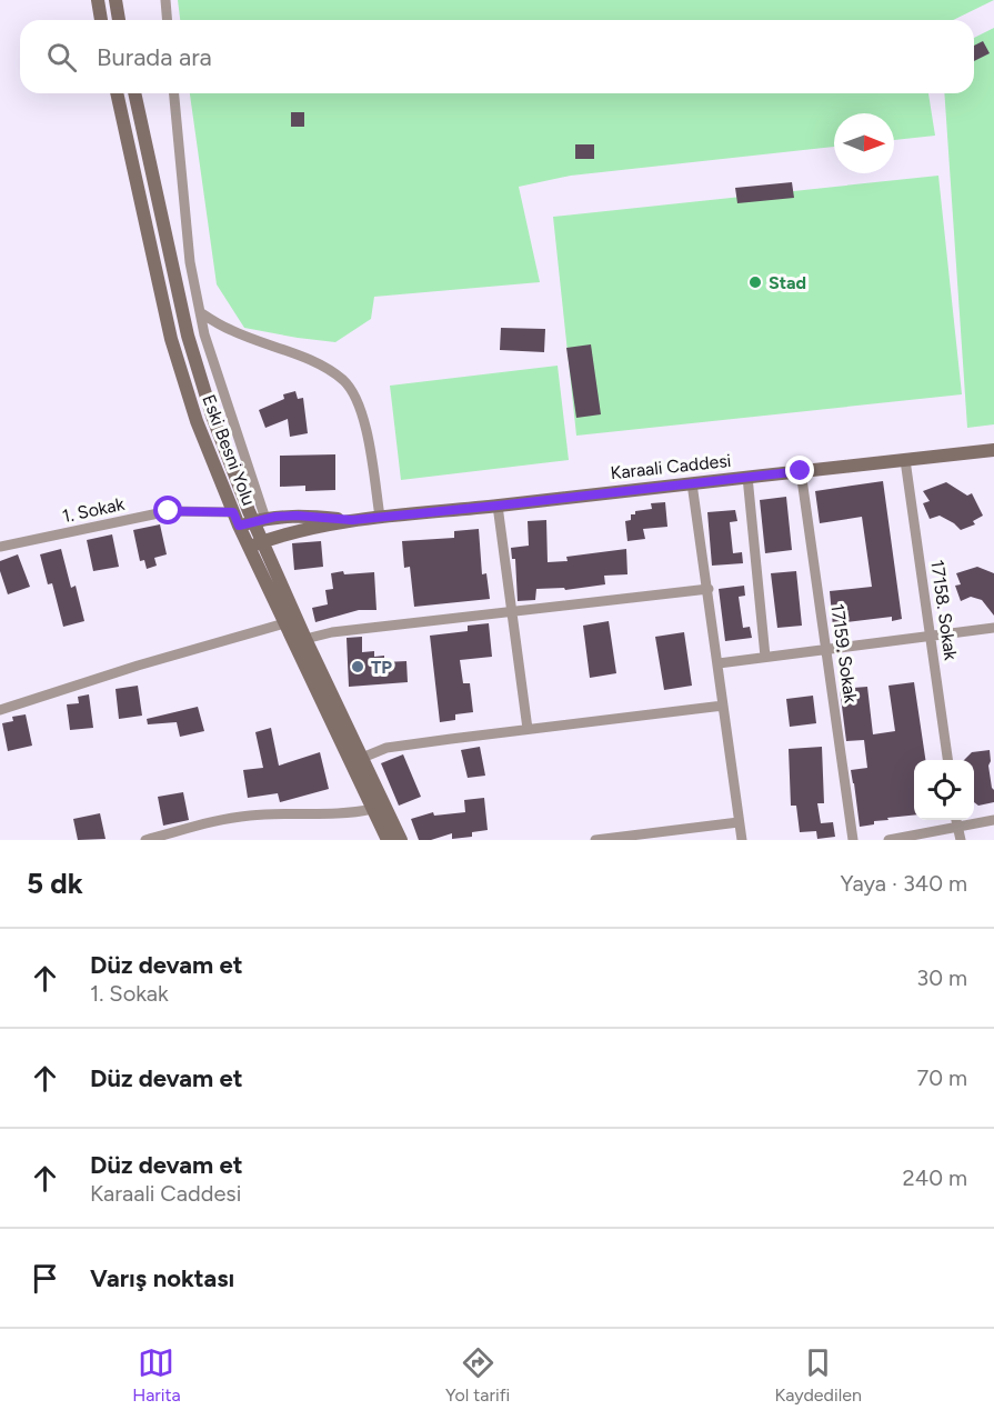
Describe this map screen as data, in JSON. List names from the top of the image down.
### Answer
{
  "streets": {
    "main road": ["Eski Besni Yolu", "Karaali Caddesi"],
    "street": ["1. Sokak", "17158. Sokak", "17159. Sokak"]
  },
  "crossings": [
    ["Eski Besni Yolu", "1. Sokak"],
    ["Karaali Caddesi", "17158. Sokak"],
    ["Karaali Caddesi", "17159. Sokak"]
  ],
  "places": ["Stad", "TP"],
  "north": "right",
  "page": {
    "search": "Burada ara",
    "heading": ["5 dk", "Yaya · 340 m"],
    "list": [
      ["Düz devam et", "1. Sokak", "30 m"],
      ["Düz devam et", "70 m"],
      ["Düz devam et", "Karaali Caddesi", "240 m"],
      "Varış noktası"
    ],
    "nav": ["Harita", "Yol tarifi", "Kaydedilen"]
  }
}
